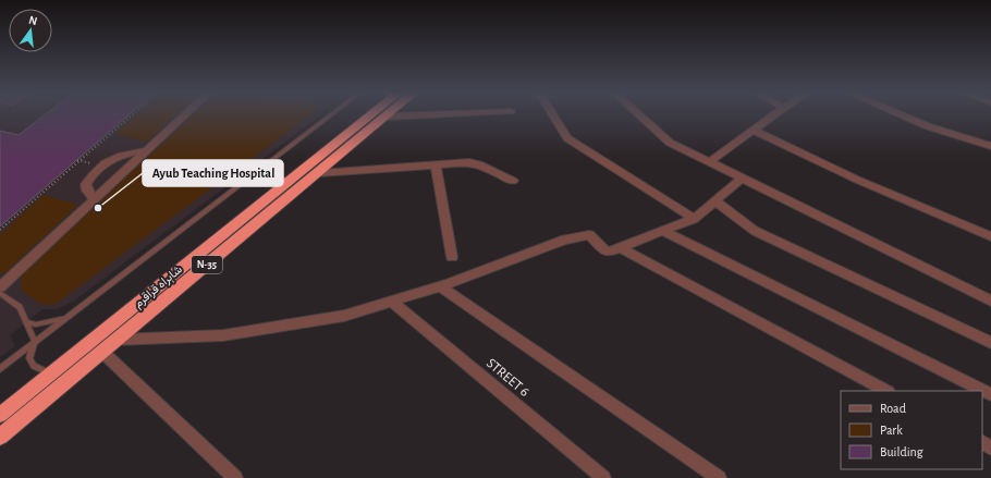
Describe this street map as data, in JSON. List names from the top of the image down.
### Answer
{
  "streets": {
    "highway": ["N-35", "شاہراہ قراقرم"],
    "street": ["STREET 6"]
  },
  "places": ["Ayub Teaching Hospital"],
  "legend": ["Road", "Park", "Building"],
  "north": "top"
}
